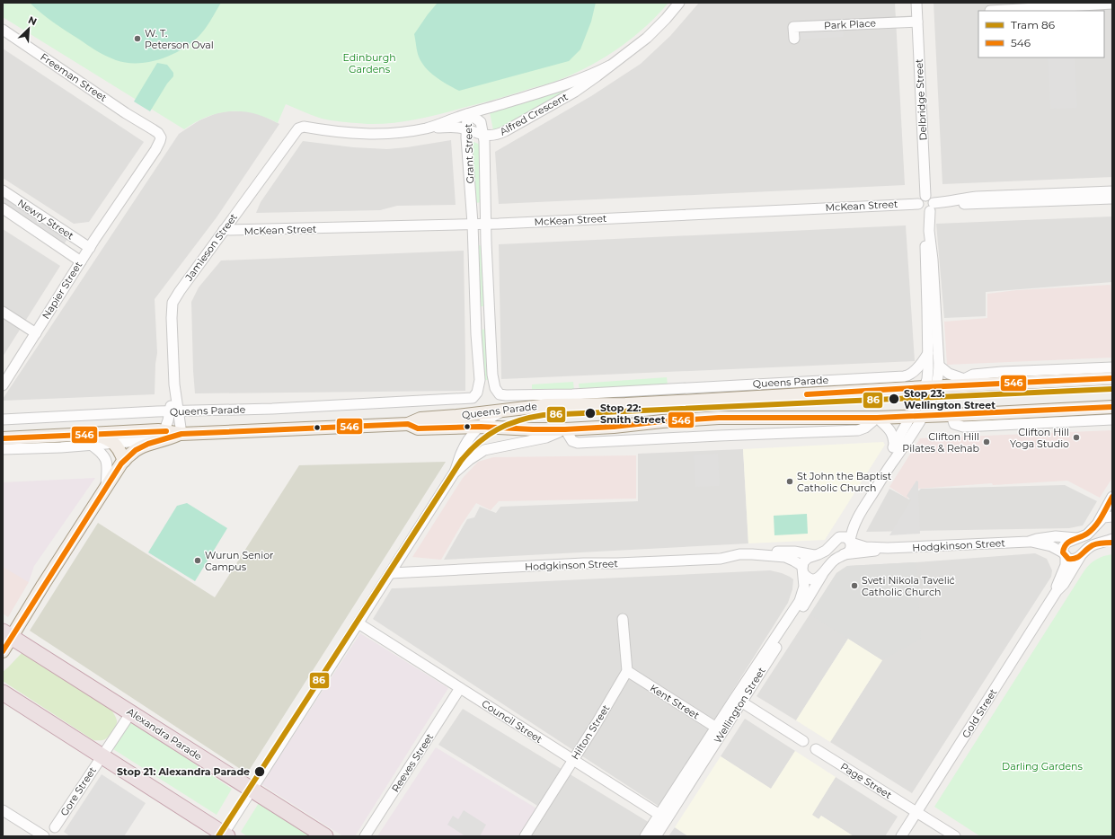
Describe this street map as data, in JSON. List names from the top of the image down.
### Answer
{
  "streets": {
    "highway": ["Alexandra Parade"],
    "main road": ["Queens Parade"],
    "street": [
      "Park Place",
      "Freeman Street",
      "Delbridge Street",
      "Alfred Crescent",
      "Grant Street",
      "McKean Street",
      "Newry Street",
      "Jamieson Street",
      "Napier Street",
      "Hodgkinson Street",
      "Kent Street",
      "Wellington Street",
      "Gold Street",
      "Council Street",
      "Hilton Street",
      "Reeves Street",
      "Page Street",
      "Gore Street"
    ]
  },
  "crossings": [
    ["Park Place", "Delbridge Street"],
    ["Freeman Street", "Napier Street"],
    ["Delbridge Street", "McKean Street"],
    ["Alfred Crescent", "Grant Street"],
    ["Alfred Crescent", "Jamieson Street"],
    ["Grant Street", "McKean Street"],
    ["Grant Street", "Queens Parade"],
    ["McKean Street", "Jamieson Street"],
    ["Newry Street", "Napier Street"],
    ["Jamieson Street", "Queens Parade"],
    ["Hodgkinson Street", "Wellington Street"],
    ["Hodgkinson Street", "Gold Street"],
    ["Kent Street", "Wellington Street"],
    ["Kent Street", "Hilton Street"],
    ["Wellington Street", "Council Street"],
    ["Gold Street", "Page Street"],
    ["Council Street", "Hilton Street"],
    ["Council Street", "Reeves Street"],
    ["Alexandra Parade", "Gore Street"]
  ],
  "parks": ["Edinburgh Gardens", "Darling Gardens"],
  "places": [
    "W. T. Peterson Oval",
    "Stop 23: Wellington Street",
    "Stop 22: Smith Street",
    "Clifton Hill Yoga Studio",
    "Clifton Hill Pilates & Rehab",
    "St John the Baptist Catholic Church",
    "Wurun Senior Campus",
    "Sveti Nikola Tavelić Catholic Church",
    "Stop 21: Alexandra Parade"
  ],
  "lines": ["transit line 546", "tram line 86"],
  "legend": ["Tram 86", "546"],
  "north": "top right"
}
